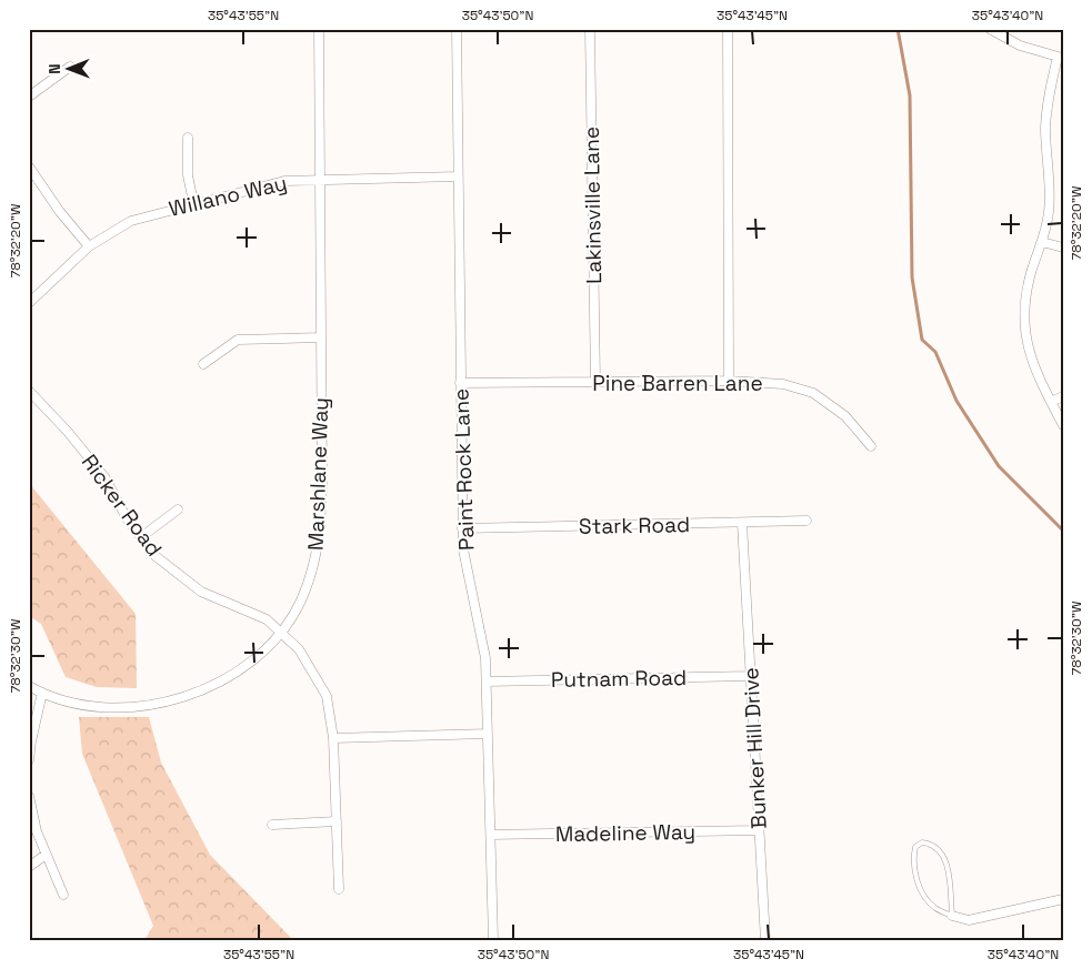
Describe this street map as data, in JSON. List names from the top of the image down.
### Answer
{
  "streets": {
    "street": [
      "Willano Way",
      "Lakinsville Lane",
      "Pine Barren Lane",
      "Paint Rock Lane",
      "Marshlane Way",
      "Ricker Road",
      "Stark Road",
      "Putnam Road",
      "Bunker Hill Drive",
      "Madeline Way"
    ]
  },
  "crossings": [
    ["Willano Way", "Paint Rock Lane"],
    ["Willano Way", "Marshlane Way"],
    ["Lakinsville Lane", "Pine Barren Lane"],
    ["Pine Barren Lane", "Paint Rock Lane"],
    ["Paint Rock Lane", "Stark Road"],
    ["Paint Rock Lane", "Putnam Road"],
    ["Paint Rock Lane", "Madeline Way"],
    ["Marshlane Way", "Ricker Road"],
    ["Stark Road", "Bunker Hill Drive"],
    ["Putnam Road", "Bunker Hill Drive"],
    ["Bunker Hill Drive", "Madeline Way"]
  ],
  "north": "left",
  "coordinates": [
    "35°43'55\"N",
    "35°43'50\"N",
    "35°43'45\"N",
    "35°43'40\"N",
    "78°32'20\"W",
    "78°32'30\"W"
  ]
}
